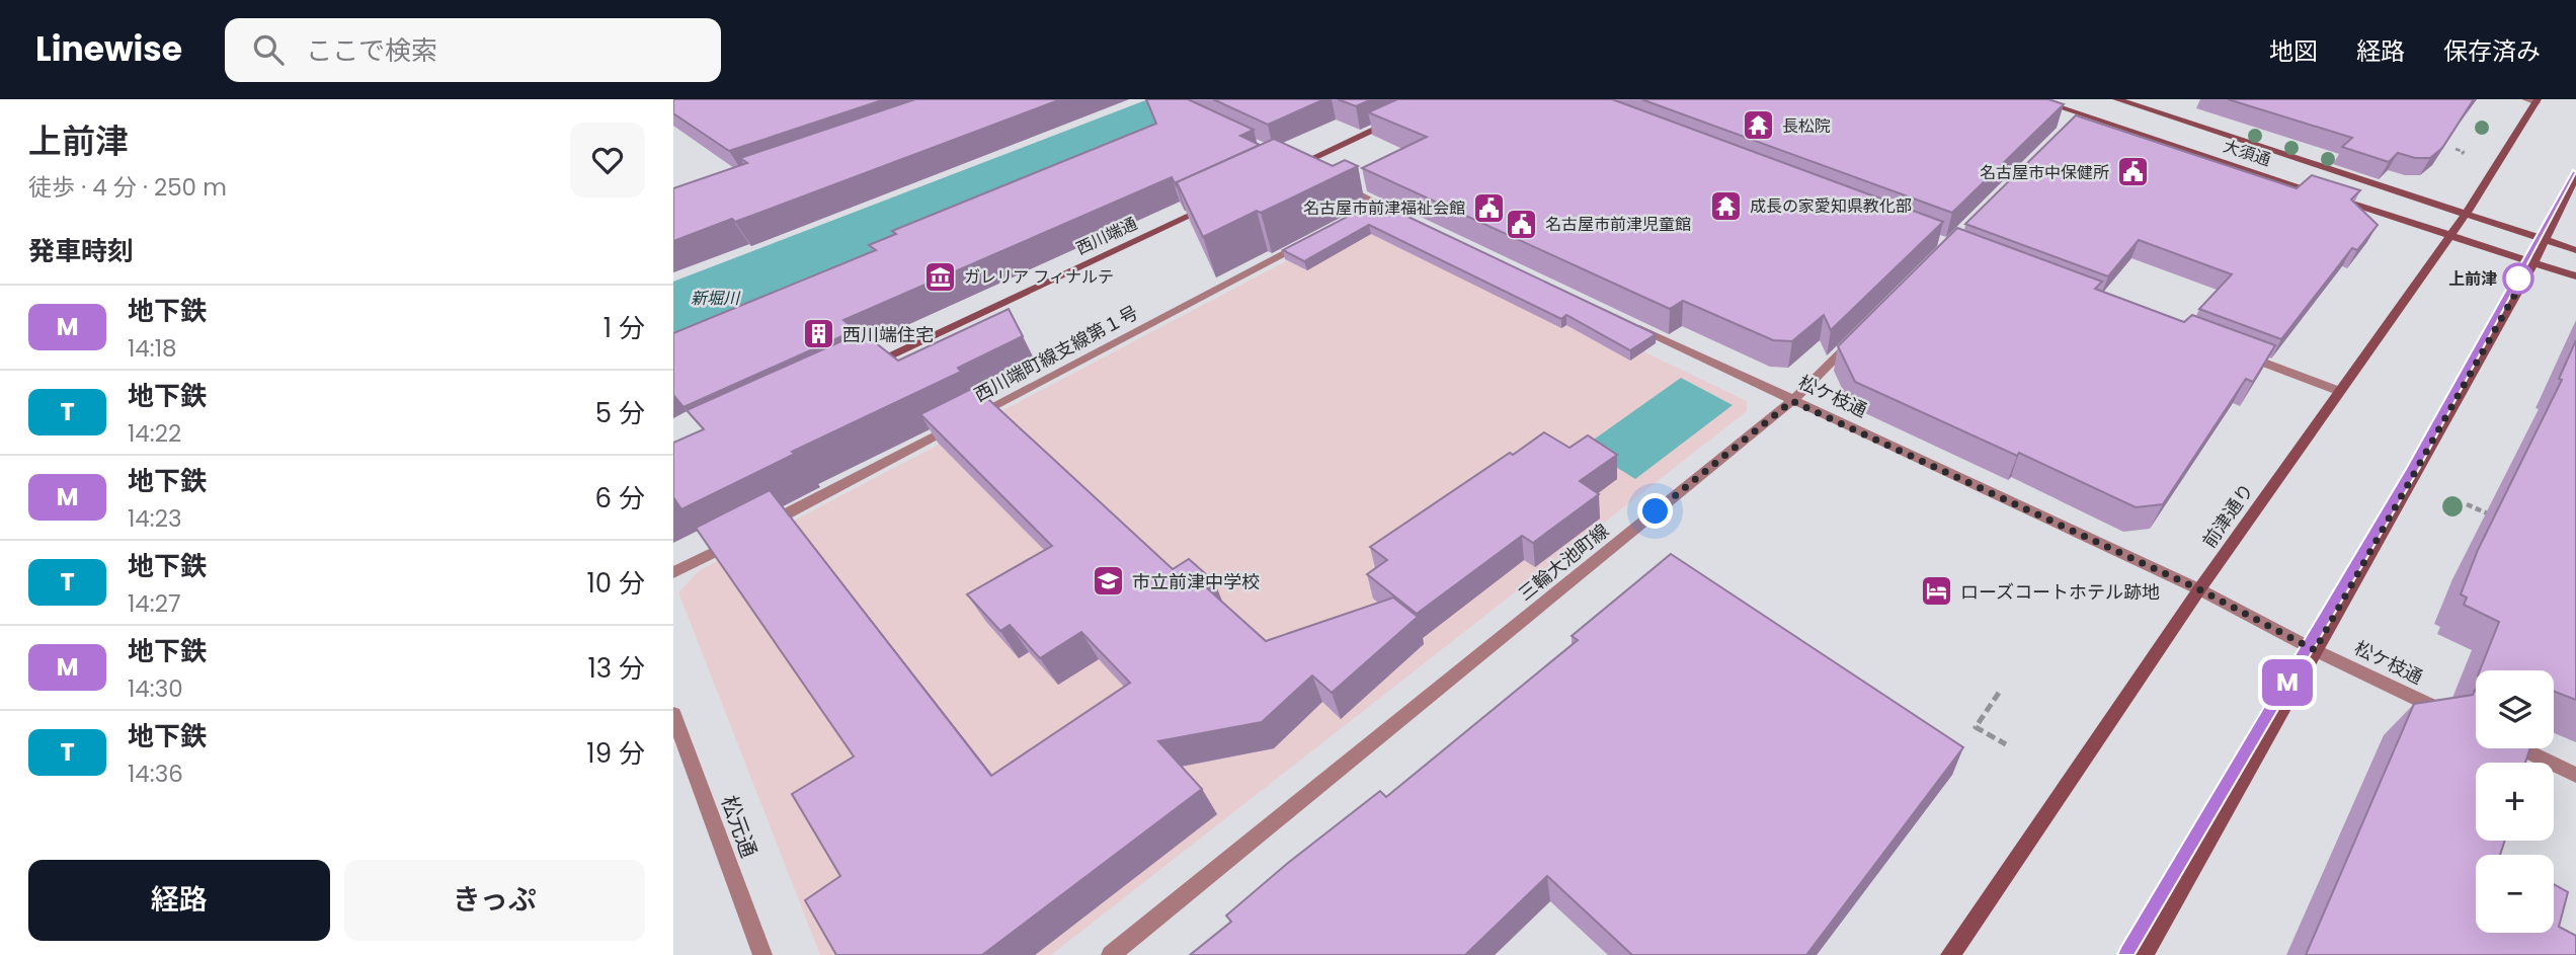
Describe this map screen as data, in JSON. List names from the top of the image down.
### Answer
{
  "streets": {
    "street": [
      "大須通",
      "西川端通",
      "西川端町線支線第１号",
      "松ケ枝通",
      "前津通り",
      "三輪大池町線",
      "松元通"
    ]
  },
  "crossings": [
    ["大須通", "前津通り"],
    ["松ケ枝通", "前津通り"],
    ["松ケ枝通", "三輪大池町線"]
  ],
  "water": ["新堀川"],
  "places": {
    "temple": ["長松院", "成長の家愛知県教化部"],
    "public building": ["名古屋市中保健所", "名古屋市前津福祉会館", "名古屋市前津児童館"],
    "museum": ["ガレリア フィナルテ"],
    "other": ["上前津"],
    "building": ["西川端住宅"],
    "school or university": ["市立前津中学校"],
    "hotel": ["ローズコートホテル跡地"]
  },
  "lines": ["metro line M"],
  "page": {
    "header": "Linewise",
    "search": "ここで検索",
    "nav": ["地図", "経路", "保存済み"],
    "heading": [
      ["上前津", "徒歩 · 4 分 · 250 m"],
      "発車時刻"
    ],
    "on_map": "M",
    "list": [
      {
        "mark": "M",
        "name": "地下鉄",
        "note": "14:18",
        "value": "1 分"
      },
      {
        "mark": "T",
        "name": "地下鉄",
        "note": "14:22",
        "value": "5 分"
      },
      {
        "mark": "M",
        "name": "地下鉄",
        "note": "14:23",
        "value": "6 分"
      },
      {
        "mark": "T",
        "name": "地下鉄",
        "note": "14:27",
        "value": "10 分"
      },
      {
        "mark": "M",
        "name": "地下鉄",
        "note": "14:30",
        "value": "13 分"
      },
      {
        "mark": "T",
        "name": "地下鉄",
        "note": "14:36",
        "value": "19 分"
      }
    ],
    "map_buttons": ["+", "−"],
    "buttons": ["経路", "きっぷ"]
  }
}
